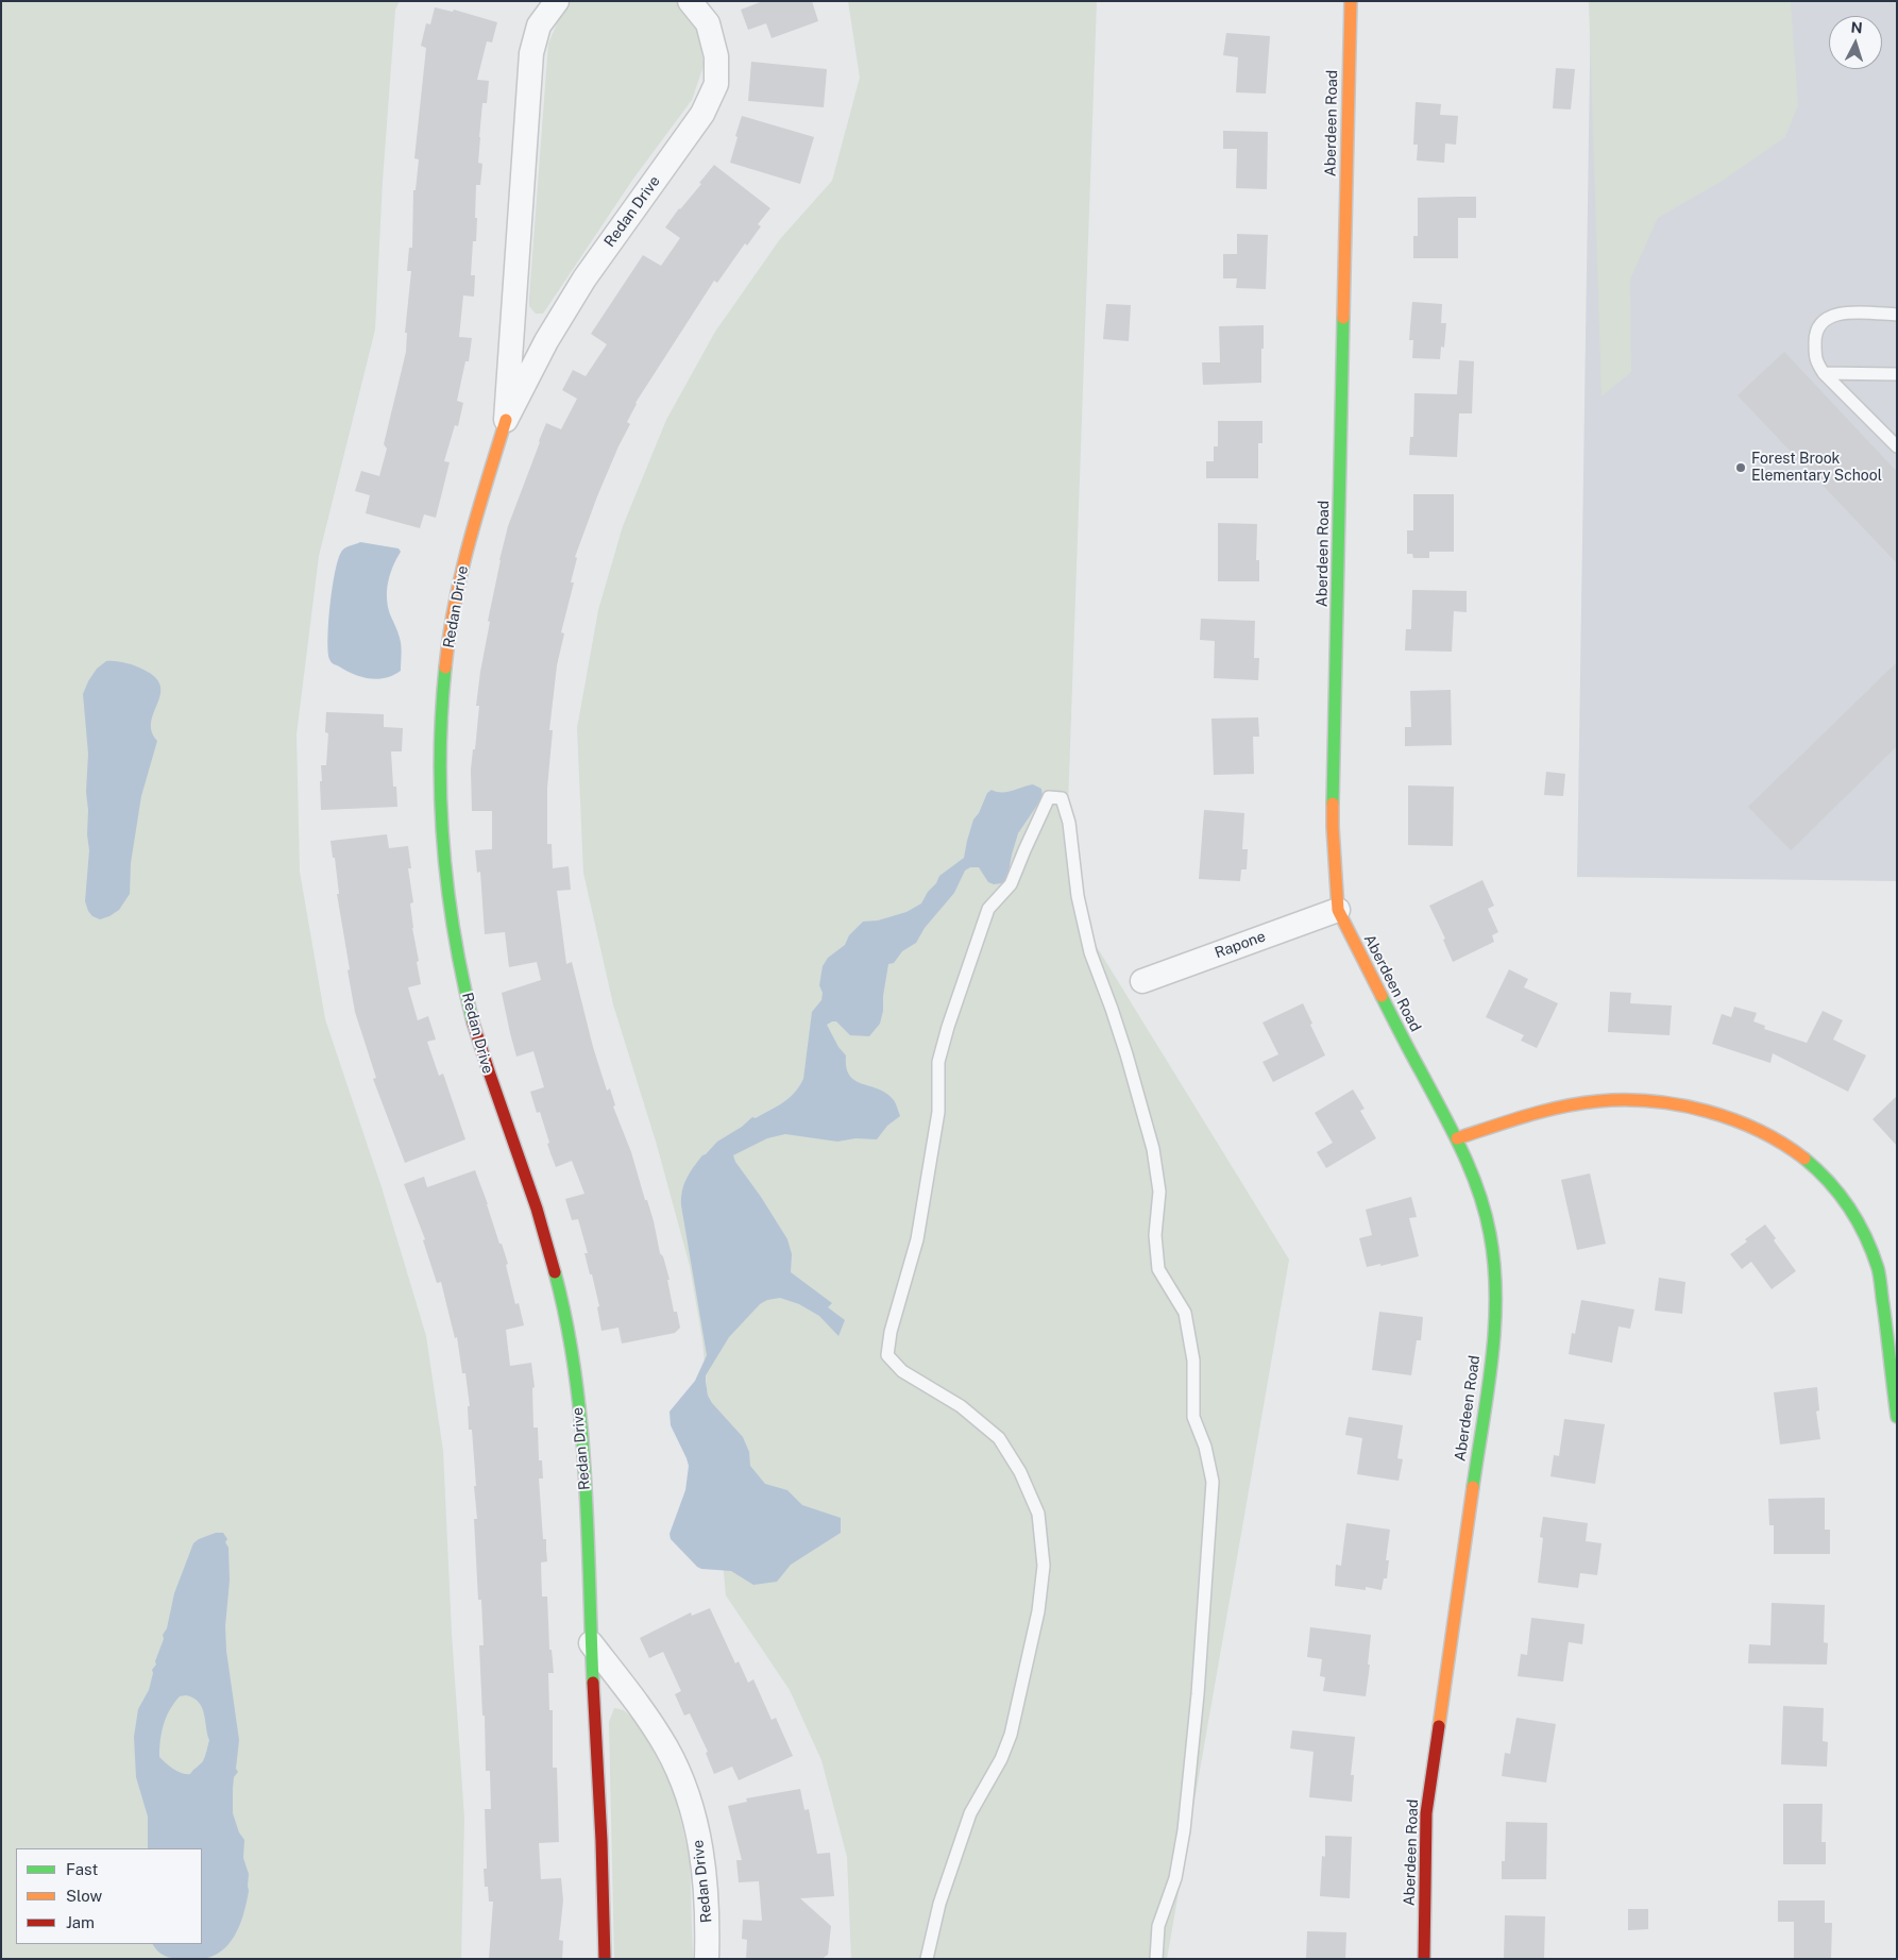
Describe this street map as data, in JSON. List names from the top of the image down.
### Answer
{
  "streets": {
    "street": ["Aberdeen Road", "Redan Drive", "Rapone"]
  },
  "crossings": [
    ["Aberdeen Road", "Rapone"]
  ],
  "places": ["Forest Brook Elementary School"],
  "legend": ["Fast", "Slow", "Jam"],
  "north": "top"
}
